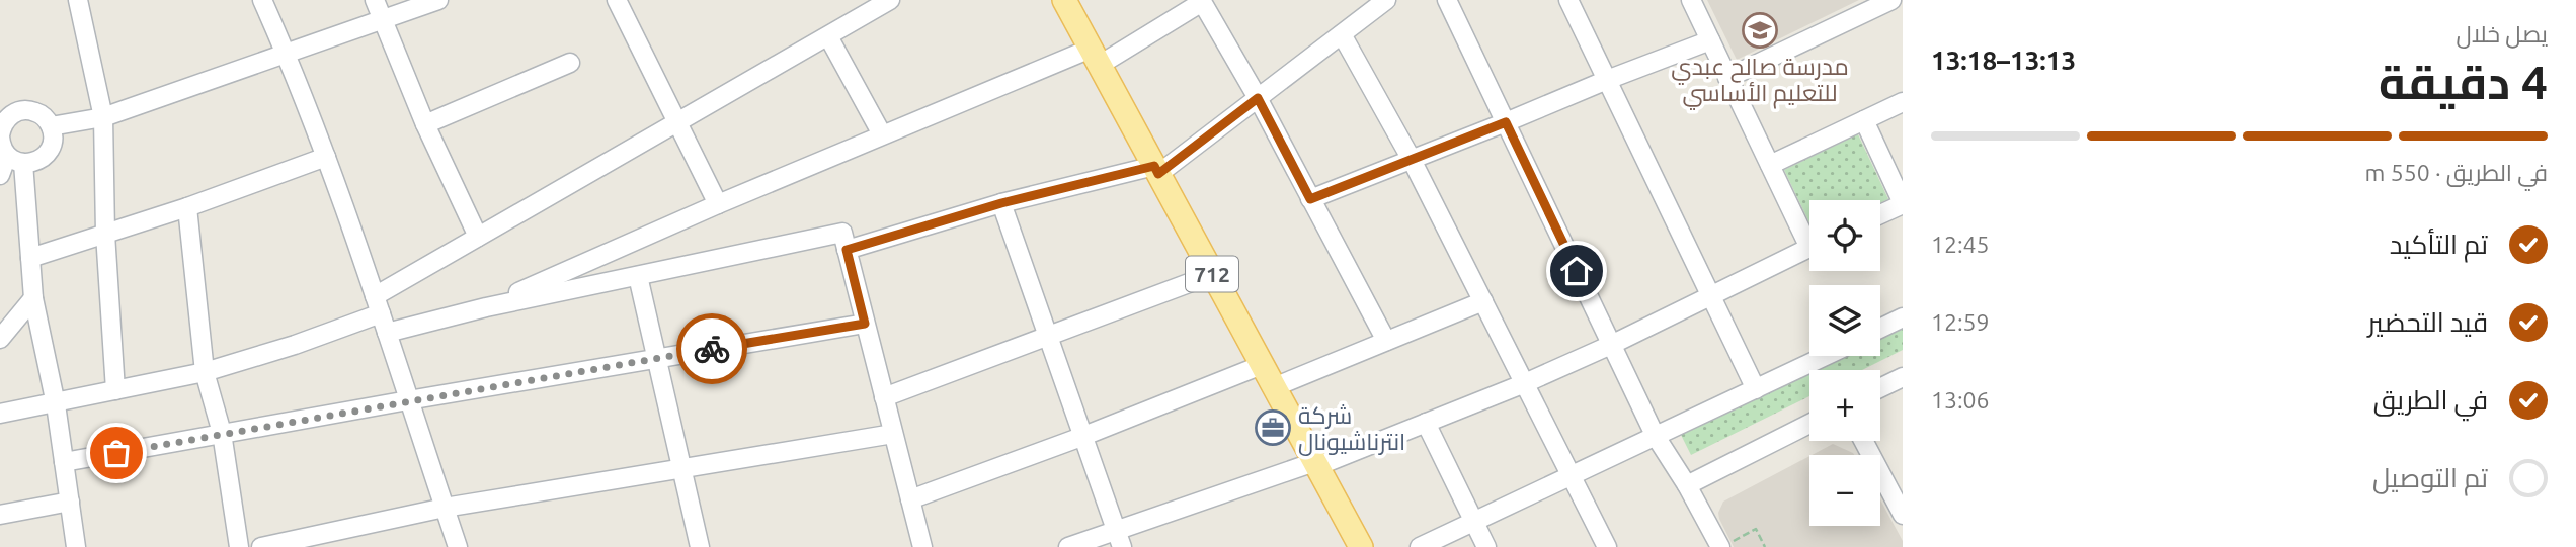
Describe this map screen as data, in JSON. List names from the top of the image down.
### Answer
{
  "streets": {
    "main road": ["712"]
  },
  "places": {
    "school or university": ["مدرسة صالح عبدي للتعليم الأساسي"],
    "office": ["شركة انترناشيونال"]
  },
  "page": {
    "heading": ["4 دقيقة", "يصل خلال", "13:13–13:18"],
    "bar": "في الطريق · 550 m",
    "map_buttons": ["+", "−"],
    "list": [
      ["تم التأكيد", "12:45"],
      ["قيد التحضير", "12:59"],
      ["في الطريق", "13:06"],
      "تم التوصيل"
    ]
  }
}
